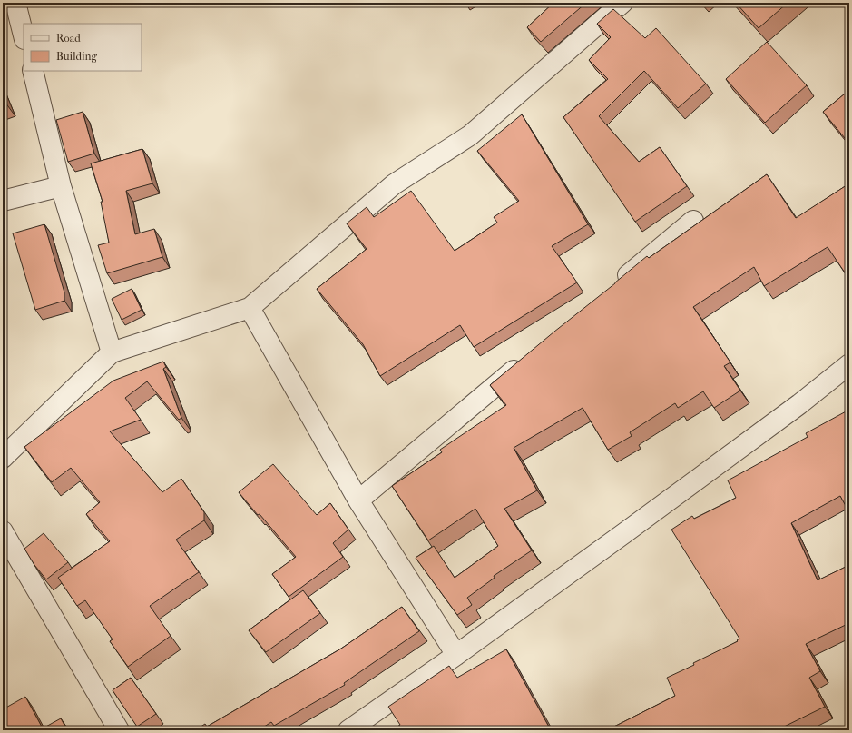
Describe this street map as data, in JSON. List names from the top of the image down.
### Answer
{
  "legend": ["Road", "Building"]
}
